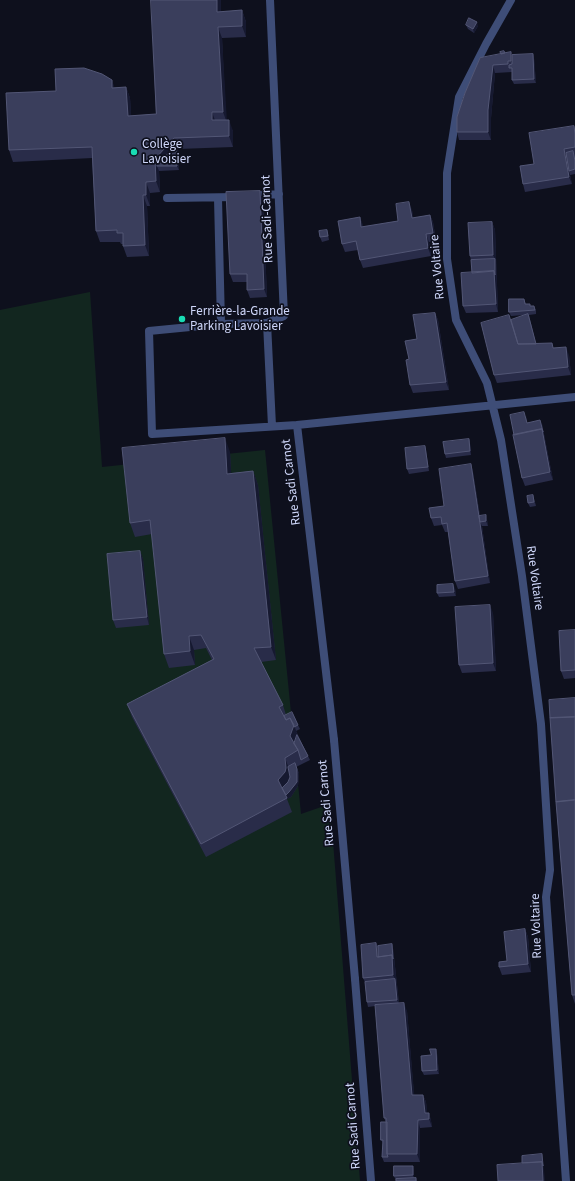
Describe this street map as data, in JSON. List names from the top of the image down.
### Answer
{
  "streets": {
    "street": ["Rue Sadi-Carnot", "Rue Voltaire", "Rue Sadi Carnot"]
  },
  "places": ["Collège Lavoisier", "Ferrière-la-Grande Parking Lavoisier"]
}
